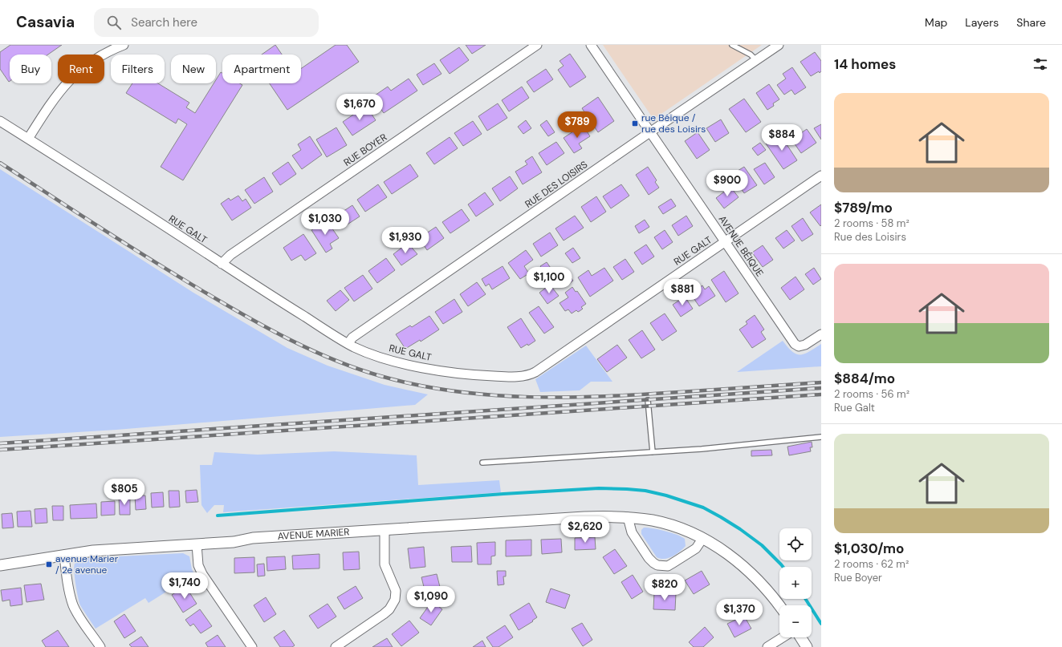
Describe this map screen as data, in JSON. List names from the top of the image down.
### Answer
{
  "streets": {
    "street": [
      "RUE BOYER",
      "RUE DES LOISIRS",
      "RUE GALT",
      "AVENUE BÉIQUE",
      "AVENUE MARIER"
    ]
  },
  "crossings": [
    ["RUE BOYER", "RUE GALT"],
    ["RUE DES LOISIRS", "RUE GALT"],
    ["RUE DES LOISIRS", "AVENUE BÉIQUE"],
    ["RUE GALT", "AVENUE BÉIQUE"]
  ],
  "places": {
    "transit": ["rue Béique / rue des Loisirs", "avenue Marier / 2e avenue"]
  },
  "page": {
    "header": "Casavia",
    "search": "Search here",
    "nav": ["Map", "Layers", "Share"],
    "heading": "14 homes",
    "chip": [
      "Buy",
      "Rent",
      "Filters",
      "New",
      "Apartment"
    ],
    "list": [
      {
        "name": "$789/mo",
        "note": "2 rooms · 58 m² · Rue des Loisirs"
      },
      {
        "name": "$884/mo",
        "note": "2 rooms · 56 m² · Rue Galt"
      },
      {
        "name": "$1,030/mo",
        "note": "2 rooms · 62 m² · Rue Boyer"
      }
    ],
    "price": [
      "$1,670",
      "$789",
      "$884",
      "$900",
      "$1,030",
      "$1,930",
      "$1,100",
      "$881",
      "$805",
      "$2,620",
      "$1,740",
      "$820",
      "$1,090",
      "$1,370"
    ],
    "map_buttons": ["+", "−"]
  }
}
